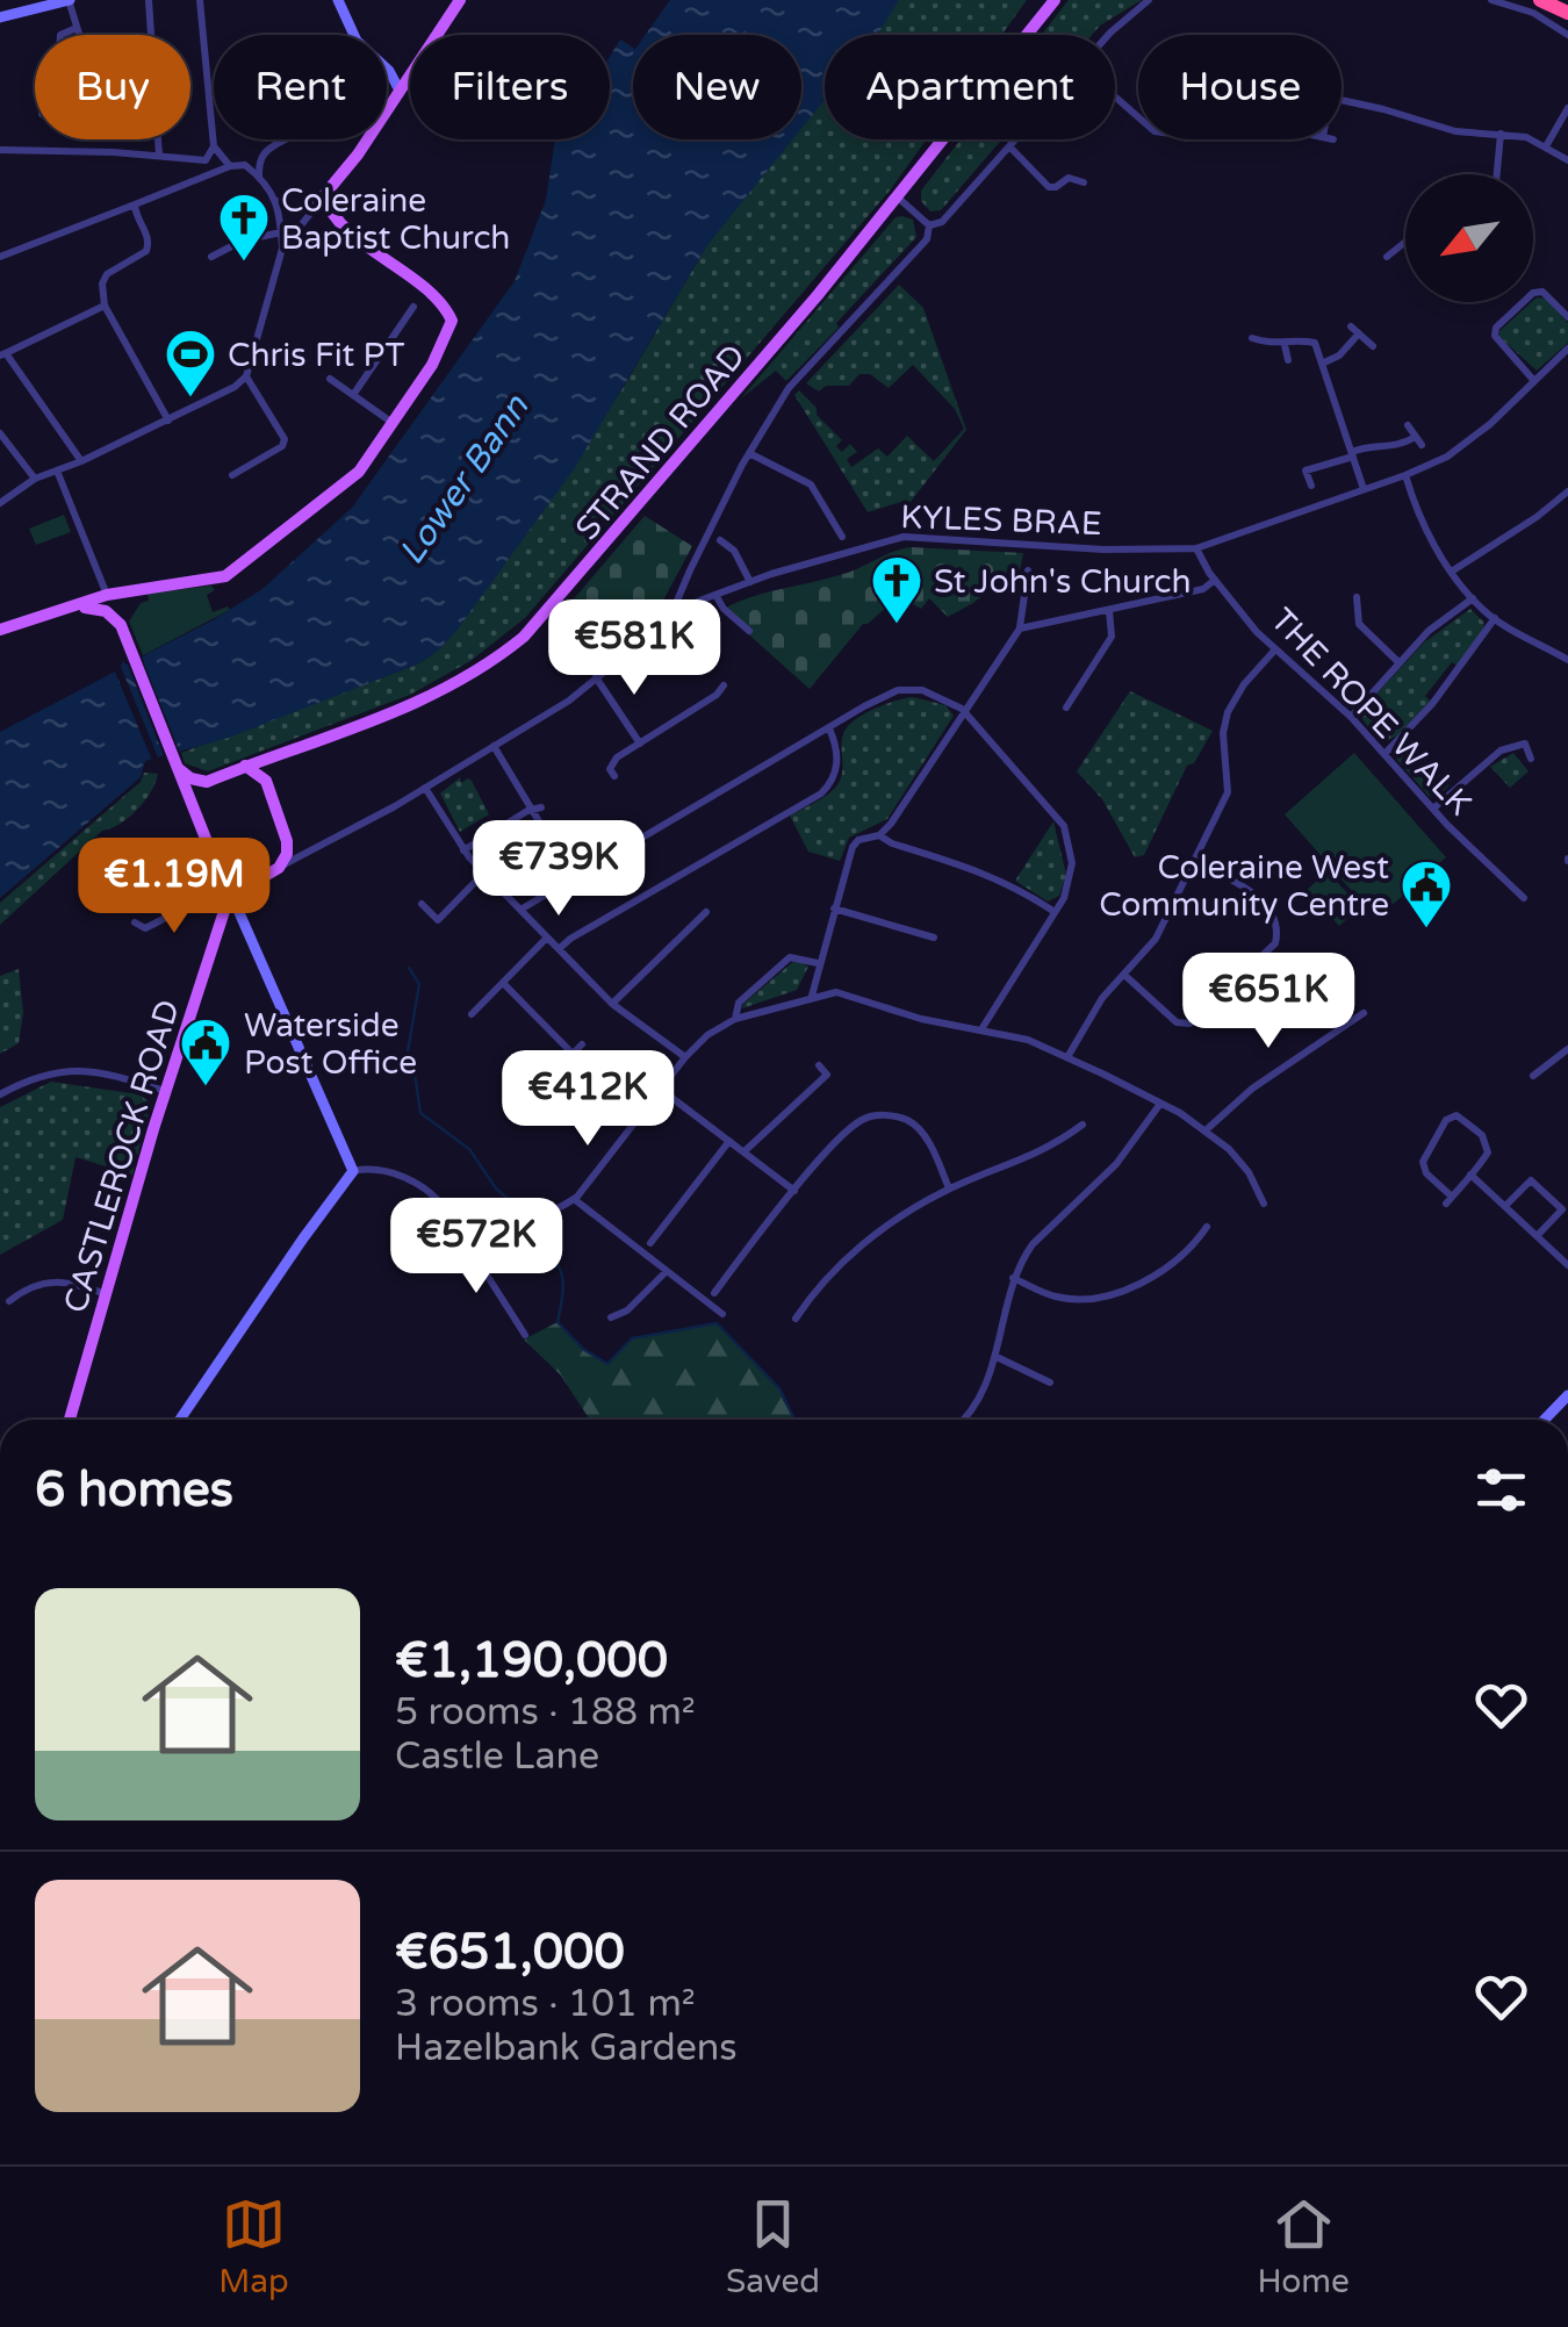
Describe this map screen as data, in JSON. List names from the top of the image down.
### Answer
{
  "streets": {
    "main road": ["STRAND ROAD", "CASTLEROCK ROAD"],
    "street": ["KYLES BRAE", "THE ROPE WALK"]
  },
  "crossings": [
    ["STRAND ROAD", "KYLES BRAE"],
    ["KYLES BRAE", "THE ROPE WALK"]
  ],
  "water": ["Lower Bann"],
  "places": {
    "church": ["Coleraine Baptist Church", "St John's Church"],
    "sports": ["Chris Fit PT"],
    "public building": ["Coleraine West Community Centre", "Waterside Post Office"]
  },
  "north": "bottom left",
  "page": {
    "chip": [
      "Buy",
      "Rent",
      "Filters",
      "New",
      "Apartment",
      "House"
    ],
    "price": [
      "€581K",
      "€739K",
      "€1.19M",
      "€651K",
      "€412K",
      "€572K"
    ],
    "heading": "6 homes",
    "list": [
      {
        "name": "€1,190,000",
        "note": "5 rooms · 188 m² · Castle Lane"
      },
      {
        "name": "€651,000",
        "note": "3 rooms · 101 m² · Hazelbank Gardens"
      }
    ],
    "tabs": ["Map", "Saved", "Home"]
  }
}
